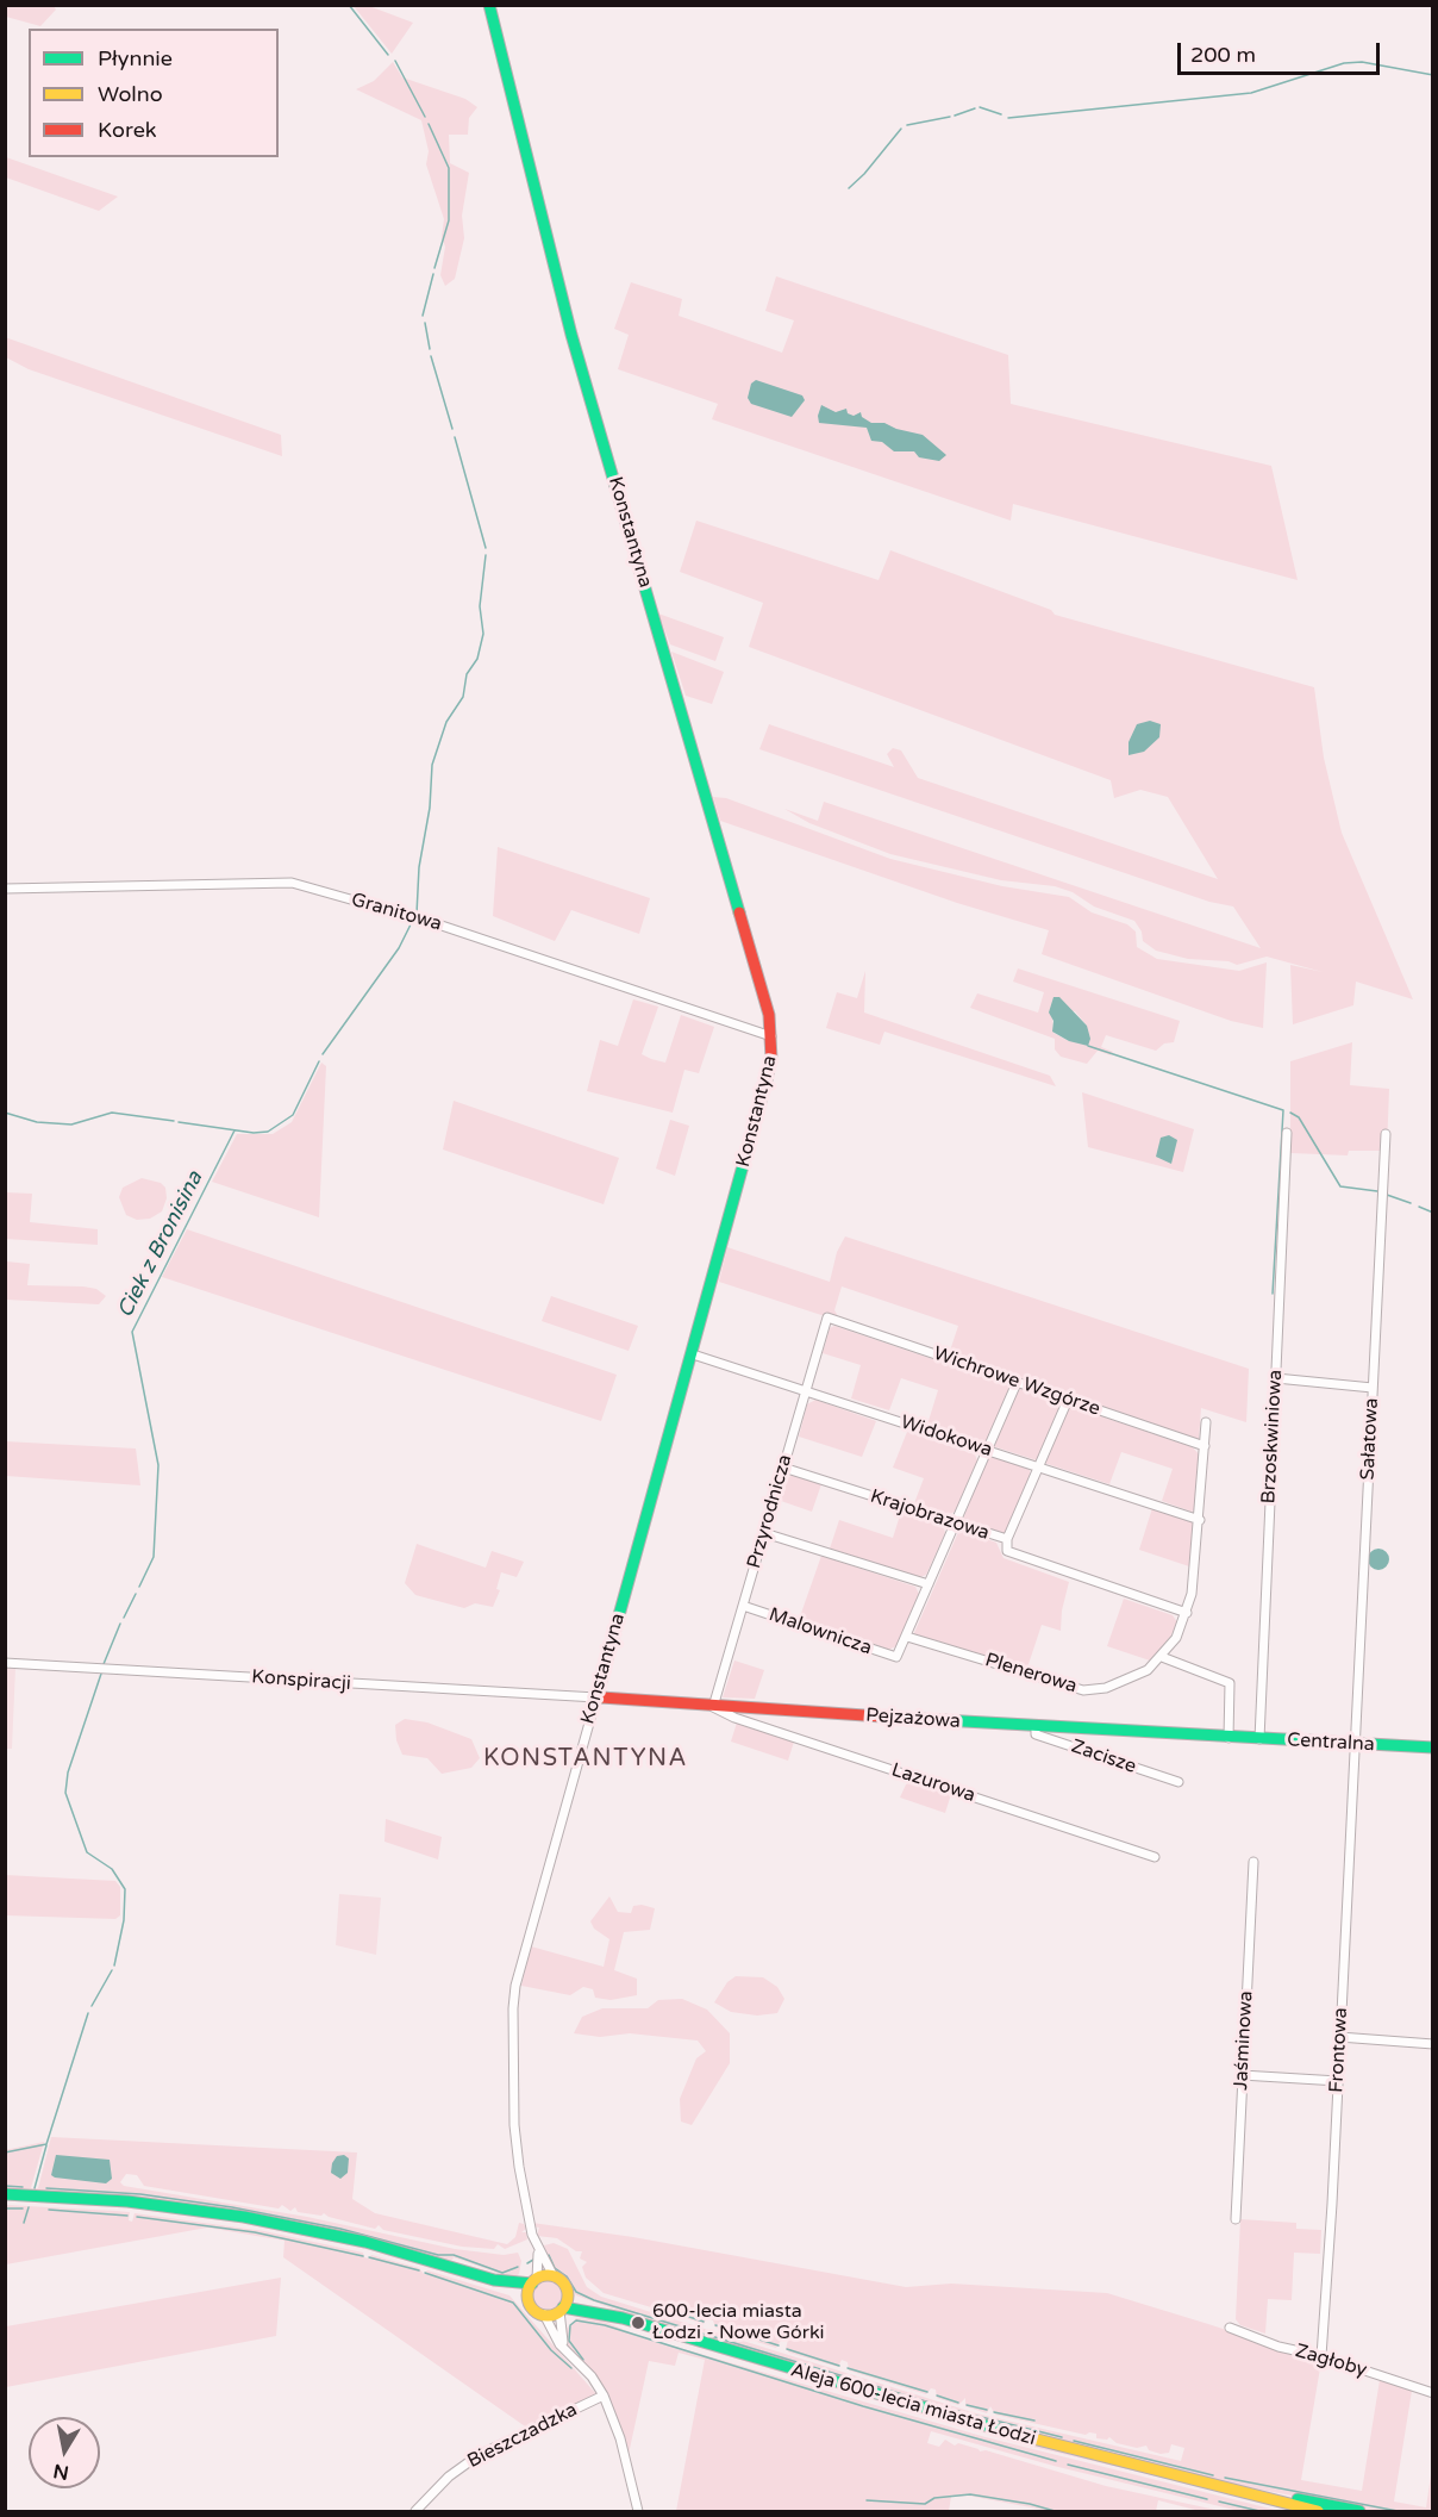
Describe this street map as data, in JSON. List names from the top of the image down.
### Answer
{
  "streets": {
    "street": [
      "Konstantyna",
      "Granitowa",
      "Wichrowe Wzgórze",
      "Widokowa",
      "Brzoskwiniowa",
      "Sałatowa",
      "Przyrodnicza",
      "Krajobrazowa",
      "Malownicza",
      "Plenerowa",
      "Konspiracji",
      "Pejzażowa",
      "Centralna",
      "Zacisze",
      "Lazurowa",
      "Jaśminowa",
      "Frontowa",
      "Zagłoby",
      "Aleja 600-lecia miasta Łodzi",
      "Bieszczadzka"
    ]
  },
  "crossings": [
    ["Konstantyna", "Granitowa"],
    ["Konstantyna", "Widokowa"],
    ["Konstantyna", "Konspiracji"],
    ["Konstantyna", "Pejzażowa"],
    ["Wichrowe Wzgórze", "Przyrodnicza"],
    ["Wichrowe Wzgórze", "Plenerowa"],
    ["Widokowa", "Przyrodnicza"],
    ["Widokowa", "Plenerowa"],
    ["Brzoskwiniowa", "Centralna"],
    ["Sałatowa", "Centralna"],
    ["Sałatowa", "Frontowa"],
    ["Przyrodnicza", "Krajobrazowa"],
    ["Przyrodnicza", "Malownicza"],
    ["Przyrodnicza", "Pejzażowa"],
    ["Przyrodnicza", "Lazurowa"],
    ["Krajobrazowa", "Plenerowa"],
    ["Malownicza", "Plenerowa"],
    ["Konspiracji", "Pejzażowa"],
    ["Pejzażowa", "Centralna"],
    ["Pejzażowa", "Zacisze"],
    ["Pejzażowa", "Lazurowa"],
    ["Centralna", "Frontowa"],
    ["Frontowa", "Zagłoby"]
  ],
  "districts": ["KONSTANTYNA"],
  "water": ["Ciek z Bronisina"],
  "places": ["600-lecia miasta Łodzi - Nowe Górki"],
  "legend": ["Płynnie", "Wolno", "Korek"],
  "scale_bar": "200 m",
  "north": "bottom"
}
